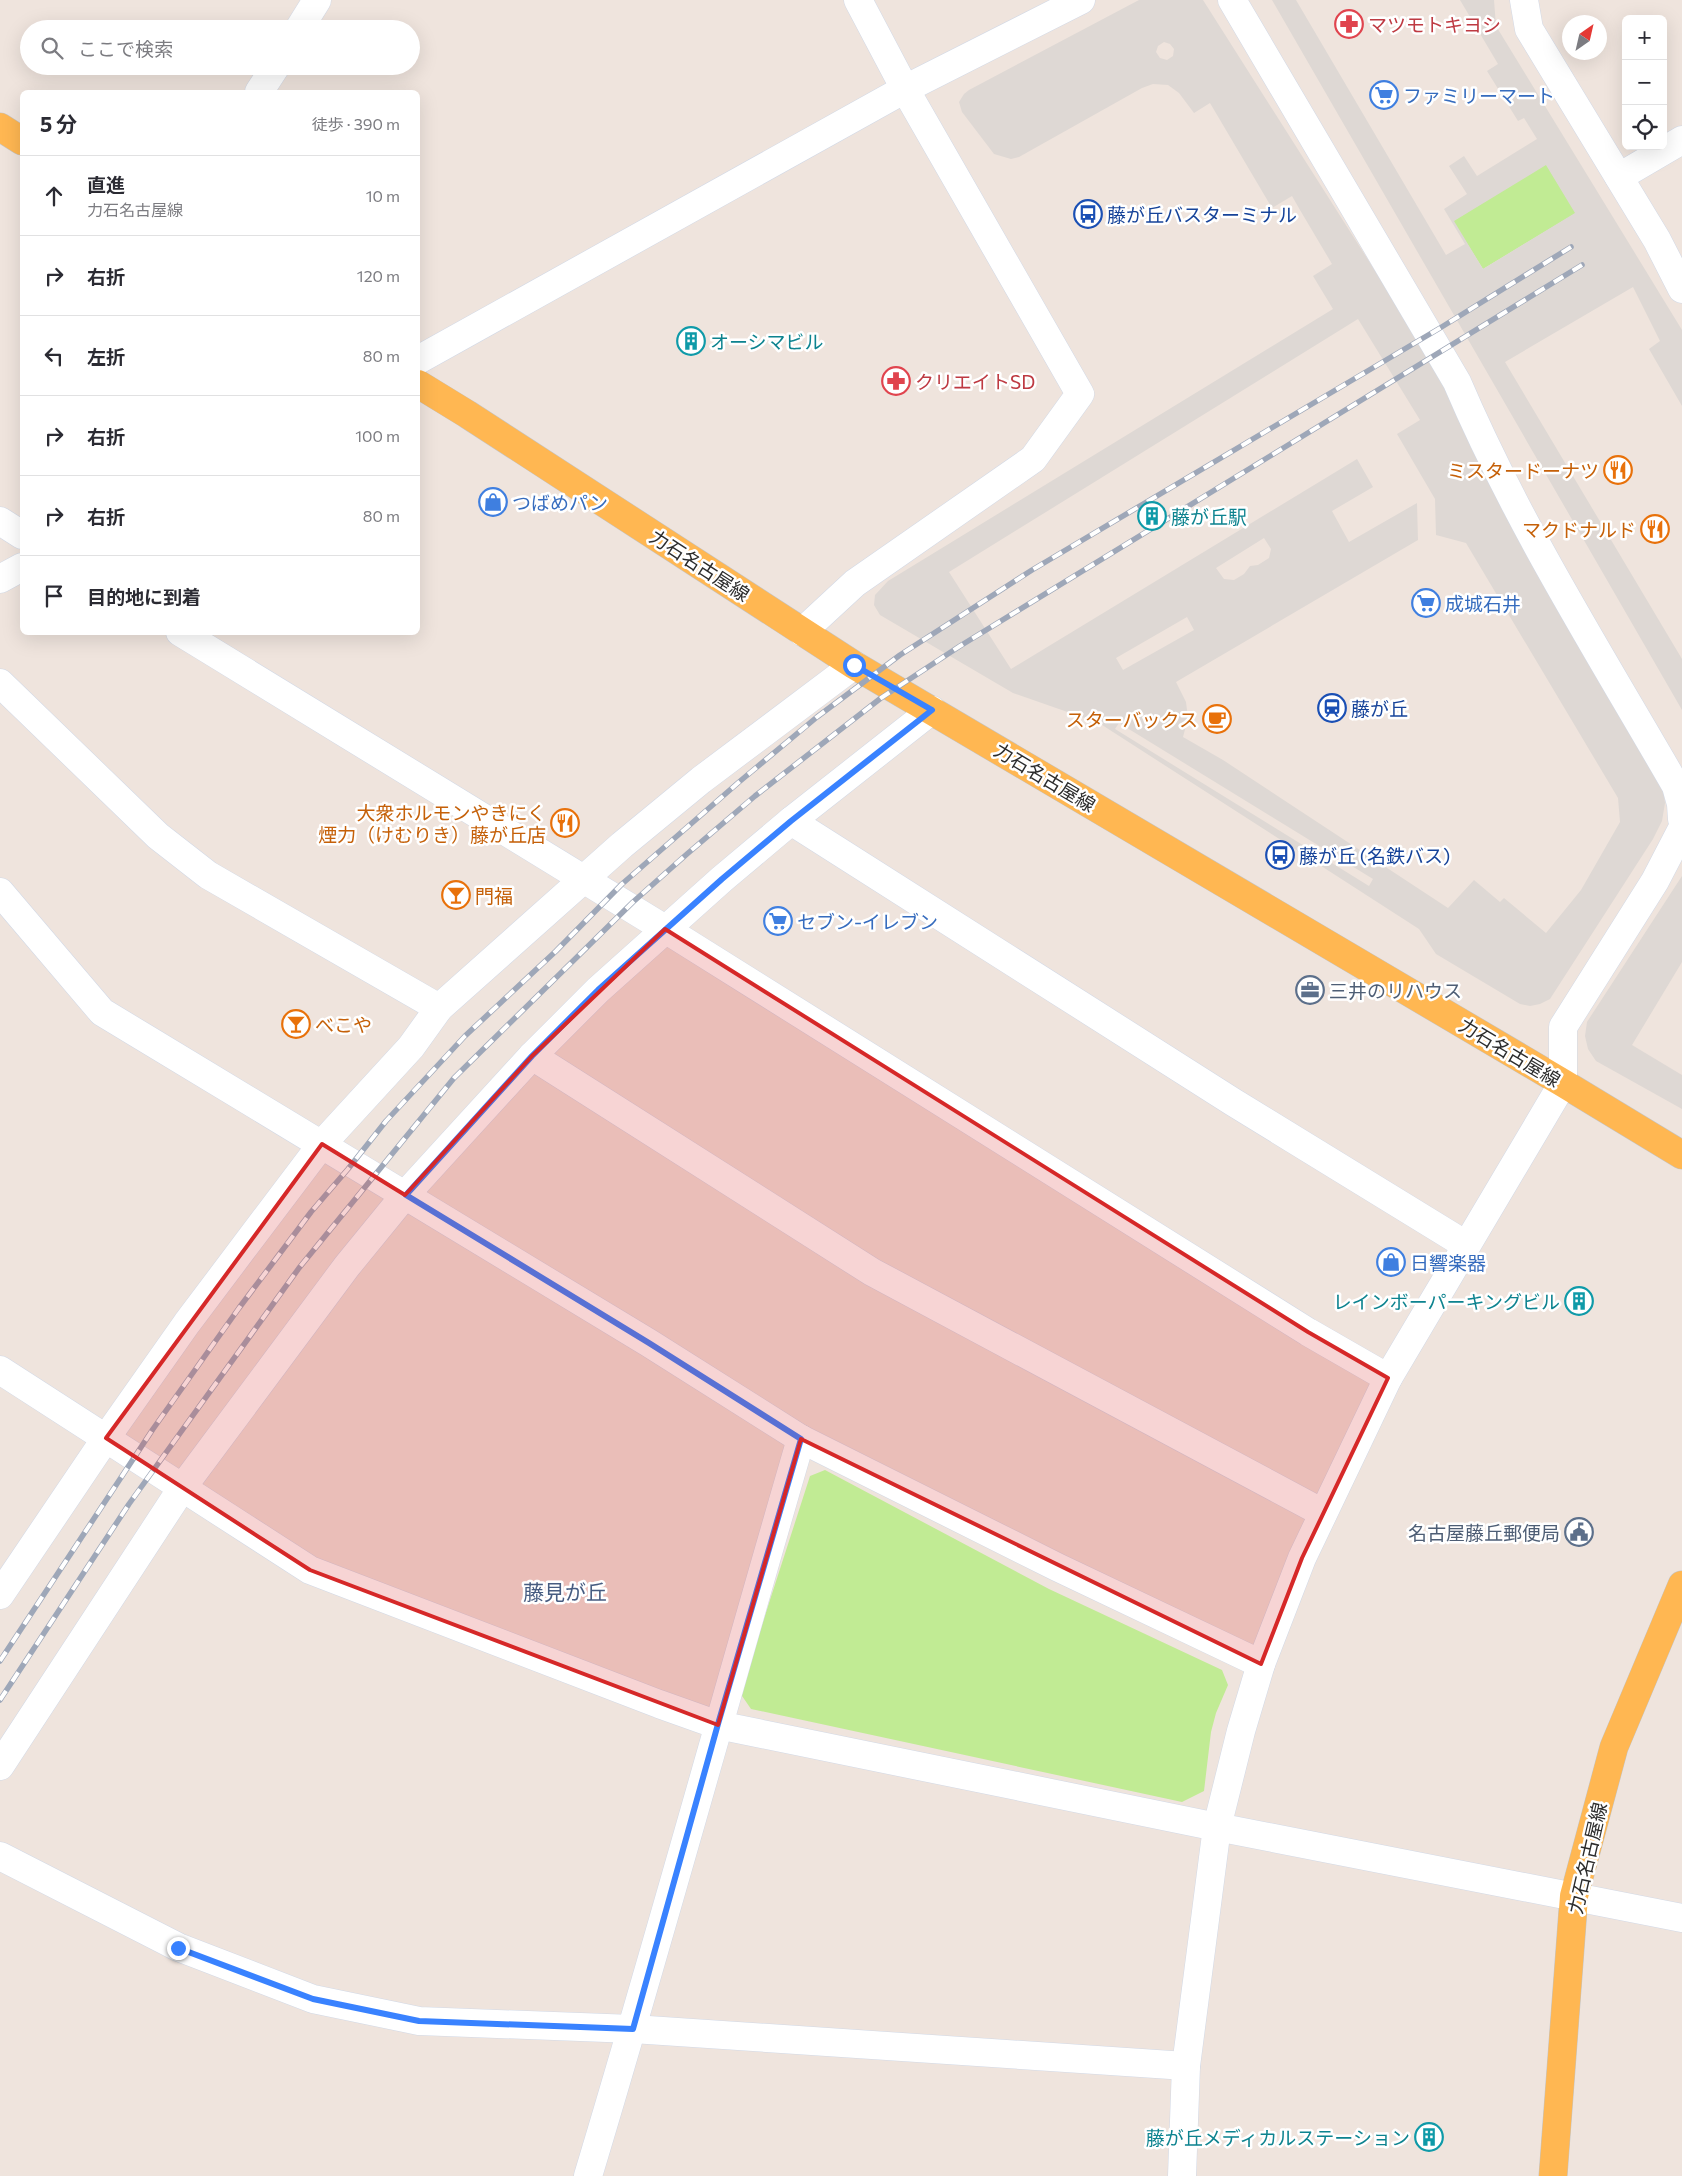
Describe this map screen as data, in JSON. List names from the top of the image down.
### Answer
{
  "streets": {
    "main road": ["力石名古屋線"]
  },
  "districts": ["藤見が丘"],
  "places": {
    "pharmacy": ["マツモトキヨシ", "クリエイトSD"],
    "supermarket": ["ファミリーマート", "成城石井", "セブン-イレブン"],
    "bus stop": ["藤が丘バスターミナル", "藤が丘 (名鉄バス)"],
    "building": [
      "オーシマビル",
      "藤が丘駅",
      "レインボーパーキングビル",
      "藤が丘メディカルステーション"
    ],
    "restaurant": ["ミスタードーナツ", "マクドナルド", "大衆ホルモンやきにく 煙力（けむりき）藤が丘店"],
    "shop": ["つばめパン", "日響楽器"],
    "station": ["藤が丘"],
    "cafe": ["スターバックス"],
    "bar": ["門福", "べこや"],
    "office": ["三井のリハウス"],
    "public building": ["名古屋藤丘郵便局"]
  },
  "north": "top right",
  "page": {
    "map_buttons": ["+", "−"],
    "search": "ここで検索",
    "heading": ["5 分", "徒歩 · 390 m"],
    "list": [
      ["直進", "力石名古屋線", "10 m"],
      ["右折", "120 m"],
      ["左折", "80 m"],
      ["右折", "100 m"],
      ["右折", "80 m"],
      "目的地に到着"
    ]
  }
}
